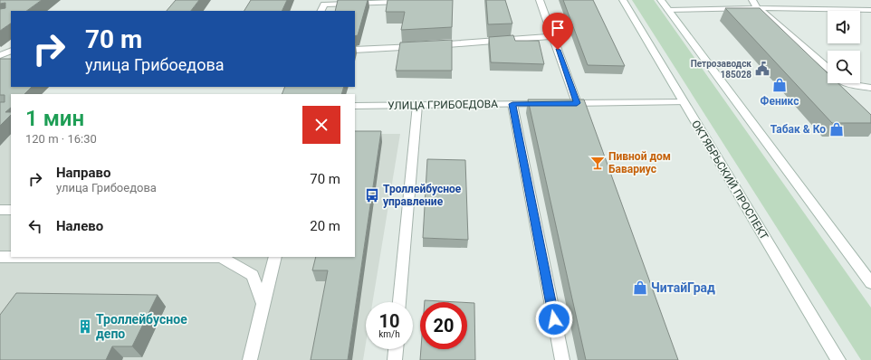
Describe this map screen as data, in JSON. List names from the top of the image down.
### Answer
{
  "streets": {
    "main road": ["УЛИЦА ГРИБОЕДОВА", "ОКТЯБРЬСКИЙ ПРОСПЕКТ"]
  },
  "places": {
    "public building": ["Петрозаводск 185028"],
    "shop": ["Феникс", "Табак & Ко", "ЧитайГрад"],
    "bar": ["Пивной дом Бавариус"],
    "bus stop": ["Троллейбусное управление"],
    "building": ["Троллейбусное депо"]
  },
  "page": {
    "turn": ["70 m", "улица Грибоедова"],
    "heading": ["1 мин", "120 m · 16:30"],
    "list": [
      {
        "name": "Направо",
        "note": "улица Грибоедова",
        "value": "70 m"
      },
      {
        "name": "Налево",
        "value": "20 m"
      }
    ],
    "speed": "10 km/h",
    "limit": "20"
  }
}
